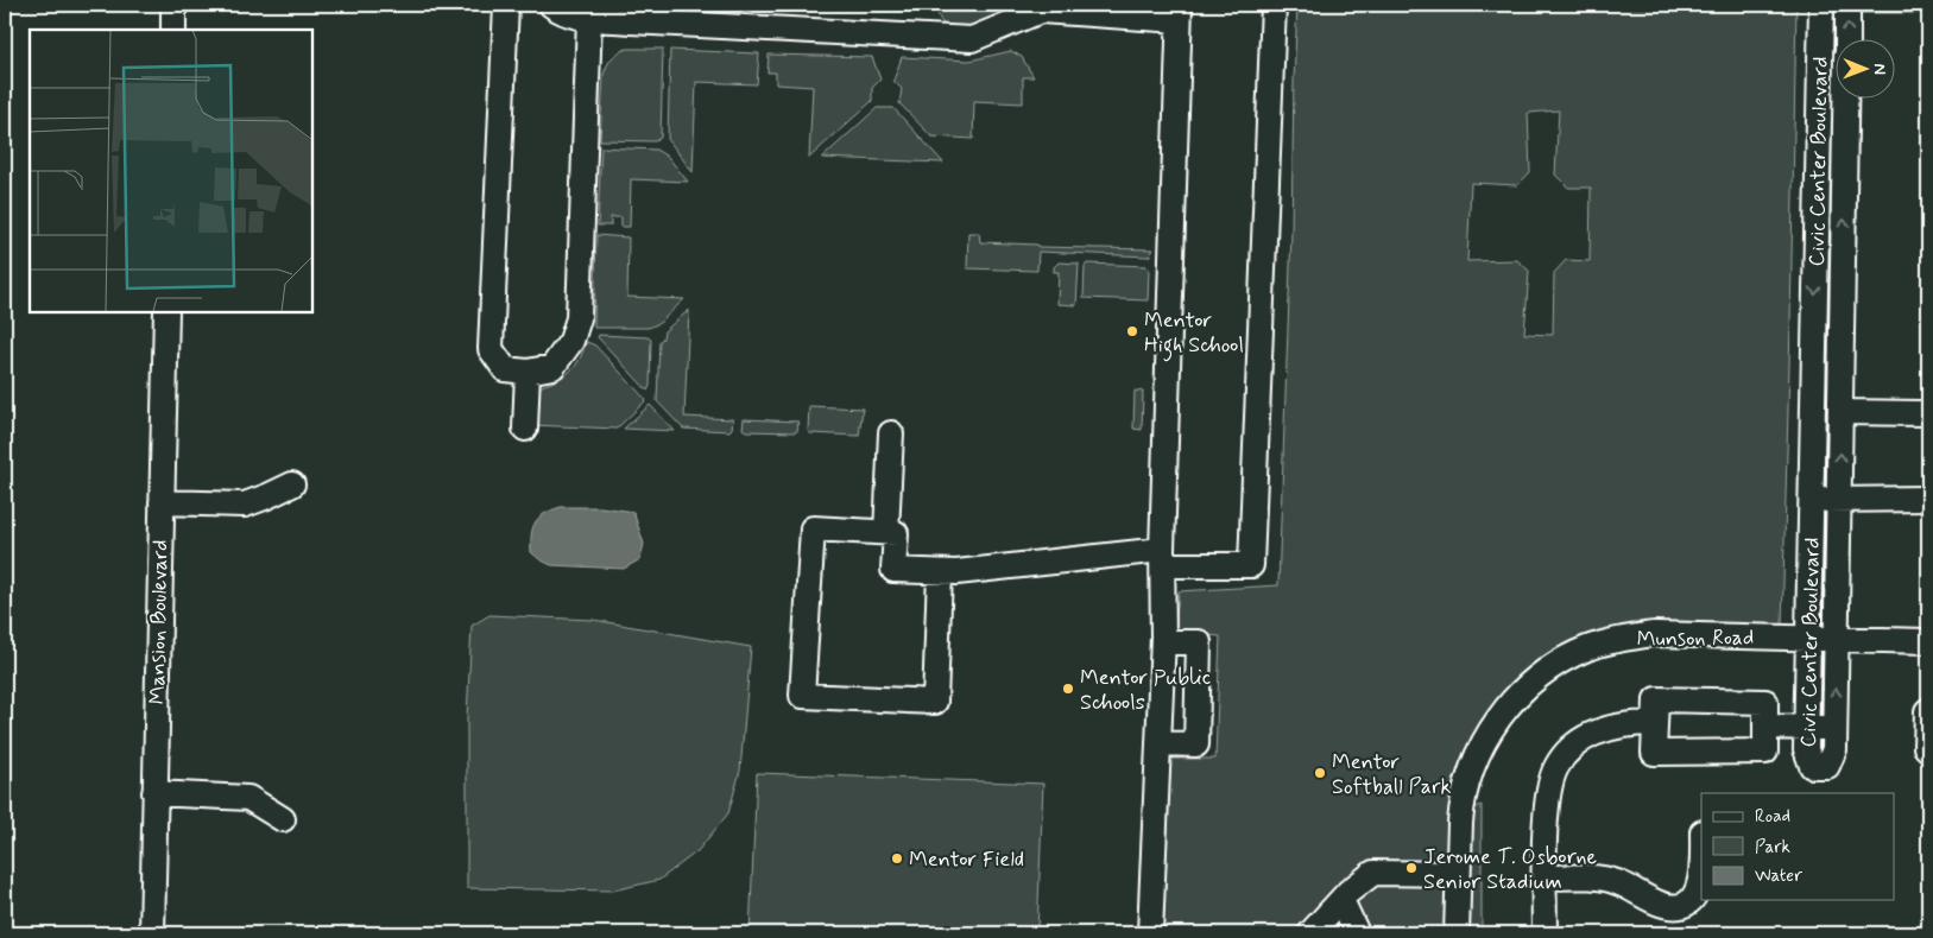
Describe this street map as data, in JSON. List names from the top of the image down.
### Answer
{
  "streets": {
    "street": ["Civic Center Boulevard", "Mansion Boulevard", "Munson Road"]
  },
  "crossings": [
    ["Civic Center Boulevard", "Munson Road"]
  ],
  "places": [
    "Mentor High School",
    "Mentor Public Schools",
    "Mentor Softball Park",
    "Mentor Field",
    "Jerome T. Osborne Senior Stadium"
  ],
  "legend": ["Road", "Park", "Water"],
  "north": "right"
}
